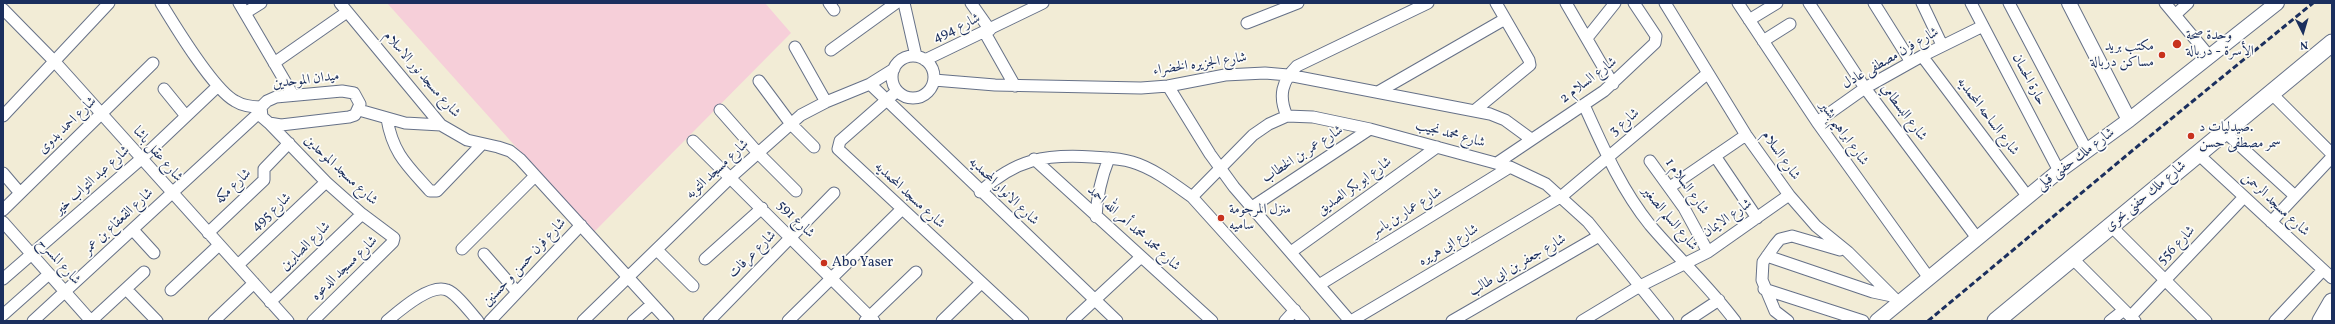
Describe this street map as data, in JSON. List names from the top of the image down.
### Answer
{
  "streets": {
    "main road": ["شارع ملك حفنى بحرى"],
    "street": [
      "شارع 494",
      "شارع فرن مصطفى عادل",
      "شارع الجزيره الخضراء",
      "شارع مسجد نور الاسلام",
      "حارة الحسان",
      "ميدان الموحدين",
      "شارع السلام 2",
      "شارع البسطامي",
      "شارع الساحه المحمديه",
      "شارع 3",
      "شارع احمد بدوى",
      "شارع ابراهيم بشير",
      "شارع محمد نجيب",
      "شارع عقل باشا",
      "شارع عمر بن الخطاب",
      "شارع السلام",
      "شارع ملك حفنى قبلى",
      "شارع مسجد التوبه",
      "شارع مسجد الموحدين",
      "شارع عبد التواب خير",
      "شارع مكه",
      "شارع ابو بكر الصديق",
      "شارع السلام 1",
      "شارع الانوار المحمديه",
      "شارع مسجد المحمديه",
      "شارع مسجد الرحمن",
      "شارع 495",
      "شارع عمار بن ياسر",
      "شارع السلم الصغير",
      "شارع الايمان",
      "شارع 591",
      "شارع القعقاع بن عمر",
      "شارع محمد محمد أمر الله احمد",
      "شارع ابى هريره",
      "شارع 556",
      "شارع الصابرين",
      "شارع عرفات",
      "شارع المسرح",
      "شارع فرن حسن و حسنين",
      "شارع جعفر بن ابى طالب",
      "شارع مسجد الدعوه"
    ]
  },
  "crossings": [
    ["شارع 494", "شارع الجزيره الخضراء"],
    ["شارع 494", "شارع مسجد التوبه"],
    ["شارع 494", "شارع مسجد المحمديه"],
    ["شارع فرن مصطفى عادل", "حارة الحسان"],
    ["شارع فرن مصطفى عادل", "شارع البسطامي"],
    ["شارع فرن مصطفى عادل", "شارع الساحه المحمديه"],
    ["شارع فرن مصطفى عادل", "شارع ابراهيم بشير"],
    ["شارع الجزيره الخضراء", "شارع السلام 2"],
    ["شارع الجزيره الخضراء", "شارع مسجد التوبه"],
    ["شارع الجزيره الخضراء", "شارع مسجد المحمديه"],
    ["شارع مسجد نور الاسلام", "شارع مسجد التوبه"],
    ["شارع مسجد نور الاسلام", "شارع فرن حسن و حسنين"],
    ["حارة الحسان", "شارع ملك حفنى قبلى"],
    ["ميدان الموحدين", "شارع القعقاع بن عمر"],
    ["شارع السلام 2", "شارع محمد نجيب"],
    ["شارع السلام 2", "شارع السلم الصغير"],
    ["شارع البسطامي", "شارع ملك حفنى قبلى"],
    ["شارع الساحه المحمديه", "شارع ملك حفنى قبلى"],
    ["شارع 3", "شارع محمد نجيب"],
    ["شارع 3", "شارع السلام"],
    ["شارع 3", "شارع السلم الصغير"],
    ["شارع 3", "شارع ابى هريره"],
    ["شارع احمد بدوى", "شارع عقل باشا"],
    ["شارع ابراهيم بشير", "شارع ملك حفنى قبلى"],
    ["شارع محمد نجيب", "شارع عمر بن الخطاب"],
    ["شارع محمد نجيب", "شارع ابو بكر الصديق"],
    ["شارع محمد نجيب", "شارع عمار بن ياسر"],
    ["شارع محمد نجيب", "شارع الايمان"],
    ["شارع محمد نجيب", "شارع ابى هريره"],
    ["شارع محمد نجيب", "شارع جعفر بن ابى طالب"],
    ["شارع عقل باشا", "شارع عبد التواب خير"],
    ["شارع عقل باشا", "شارع مكه"],
    ["شارع عقل باشا", "شارع 495"],
    ["شارع عقل باشا", "شارع القعقاع بن عمر"],
    ["شارع عقل باشا", "شارع الصابرين"],
    ["شارع السلام", "شارع ملك حفنى قبلى"],
    ["شارع السلام", "شارع الايمان"],
    ["شارع مسجد التوبه", "شارع الانوار المحمديه"],
    ["شارع مسجد التوبه", "شارع مسجد المحمديه"],
    ["شارع مسجد التوبه", "شارع 591"],
    ["شارع مسجد الموحدين", "شارع مكه"],
    ["شارع مسجد الموحدين", "شارع 495"],
    ["شارع مسجد الموحدين", "شارع الصابرين"],
    ["شارع مسجد الموحدين", "شارع مسجد الدعوه"],
    ["شارع عبد التواب خير", "شارع المسرح"],
    ["شارع السلام 1", "شارع الايمان"],
    ["شارع الانوار المحمديه", "شارع مسجد المحمديه"],
    ["شارع ملك حفنى بحرى", "شارع مسجد الرحمن"],
    ["شارع مسجد الرحمن", "شارع 556"],
    ["شارع السلم الصغير", "شارع الايمان"],
    ["شارع 591", "شارع عرفات"],
    ["شارع القعقاع بن عمر", "شارع المسرح"]
  ],
  "places": [
    "وحدة صحة الأسرة - دربالة",
    "مكتب بريد مساكن دربالة",
    "صيدليات د. سمر مصطفى حسن",
    "منزل المرحومة ساميه",
    "Abo Yaser"
  ],
  "north": "bottom"
}
